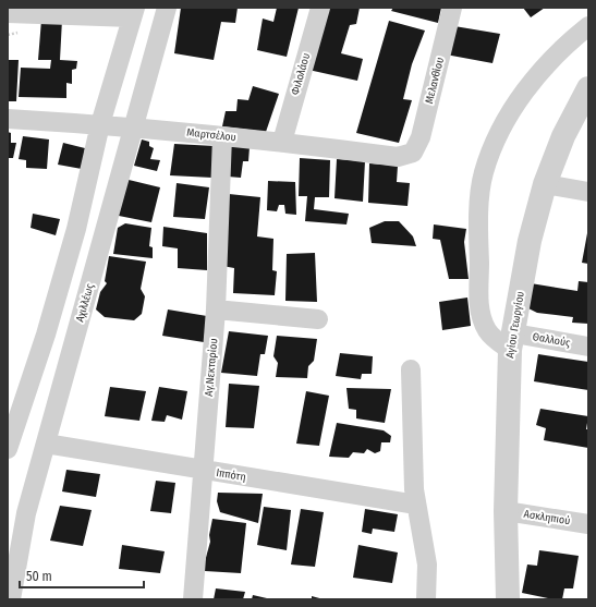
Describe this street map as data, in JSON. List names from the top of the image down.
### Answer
{
  "streets": {
    "street": [
      "Φιλολάου",
      "Μελανθίου",
      "Μαρτσέλου",
      "Αχιλλέως",
      "Αγίου Γεωργίου",
      "Θαλλούς",
      "Αγ.Νεκταρίου",
      "Ιππότη",
      "Ασκληπιού"
    ]
  },
  "crossings": [
    ["Φιλολάου", "Μαρτσέλου"],
    ["Μελανθίου", "Μαρτσέλου"],
    ["Μαρτσέλου", "Αχιλλέως"],
    ["Μαρτσέλου", "Αγ.Νεκταρίου"],
    ["Αχιλλέως", "Ιππότη"],
    ["Αγίου Γεωργίου", "Θαλλούς"],
    ["Αγίου Γεωργίου", "Ασκληπιού"],
    ["Αγ.Νεκταρίου", "Ιππότη"]
  ],
  "scale_bar": "50 m"
}
